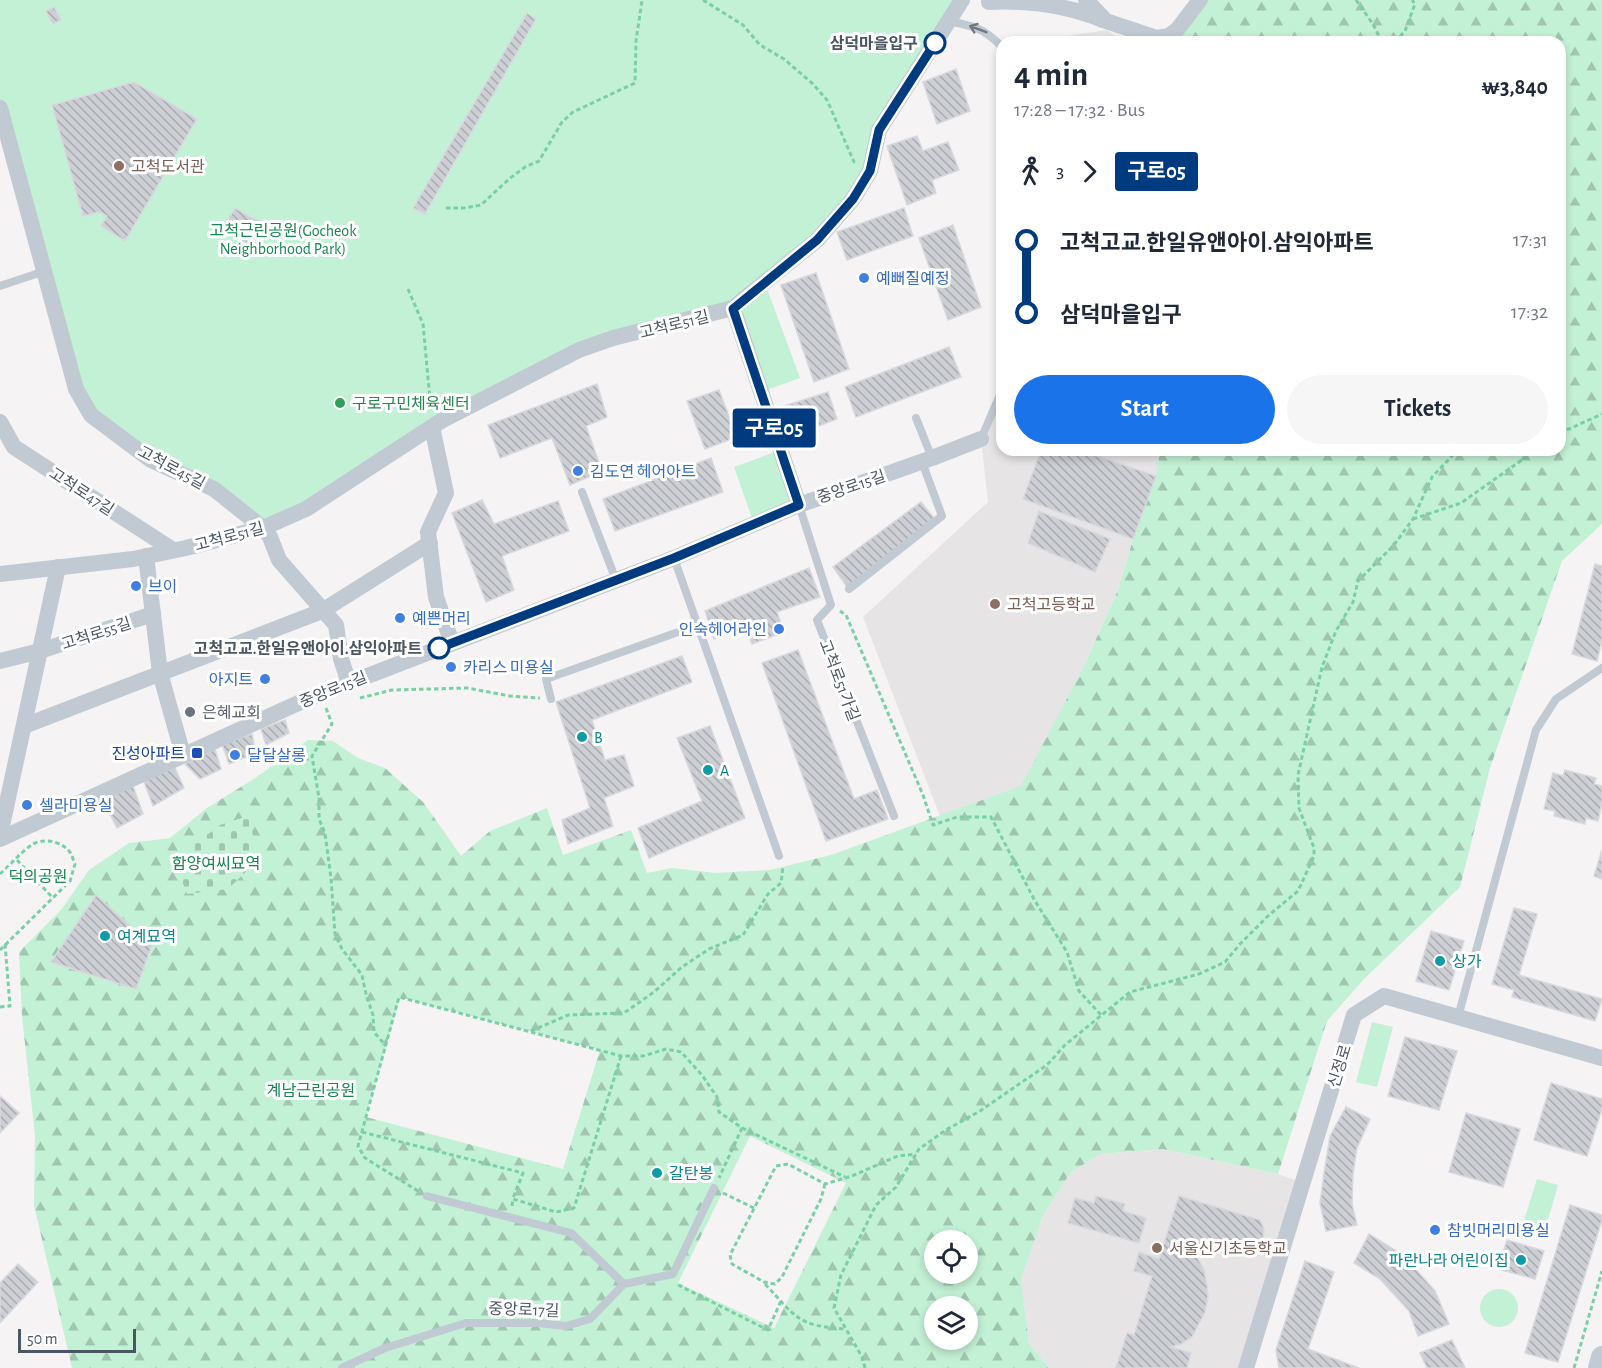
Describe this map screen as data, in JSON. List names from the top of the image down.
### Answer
{
  "streets": {
    "street": [
      "고척로51길",
      "고척로45길",
      "중앙로15길",
      "고척로47길",
      "고척로55길",
      "신정로"
    ],
    "lane": ["고척로51가길", "중앙로17길"]
  },
  "crossings": [
    ["고척로51길", "고척로45길"],
    ["고척로51길", "고척로47길"],
    ["고척로51길", "고척로55길"],
    ["고척로45길", "중앙로15길"],
    ["중앙로15길", "고척로55길"]
  ],
  "parks": [
    "고척근린공원(Gocheok Neighborhood Park)",
    "함양여씨묘역",
    "덕의공원",
    "계남근린공원"
  ],
  "places": {
    "other": [
      "삼덕마을입구",
      "고척도서관",
      "예뻐질예정",
      "구로구민체육센터",
      "김도연 헤어아트",
      "브이",
      "고척고등학교",
      "예쁜머리",
      "인숙헤어라인",
      "고척고교.한일유앤아이.삼익아파트",
      "카리스 미용실",
      "아지트",
      "은혜교회",
      "B",
      "달달살롱",
      "A",
      "셀라미용실",
      "여계묘역",
      "상가",
      "갈탄봉",
      "참빗머리미용실",
      "서울신기초등학교",
      "파란나라 어린이집"
    ],
    "transit": ["진성아파트"]
  },
  "lines": ["bus line 구로05"],
  "scale_bar": "50 m",
  "page": {
    "on_map": "구로05",
    "heading": ["4 min", "17:28 – 17:32 · Bus", "₩3,840"],
    "legs": ["3", "구로05"],
    "list": [
      {
        "name": "고척고교.한일유앤아이.삼익아파트",
        "value": "17:31"
      },
      {
        "name": "삼덕마을입구",
        "value": "17:32"
      }
    ],
    "buttons": ["Start", "Tickets"],
    "scale": "50 m"
  }
}
